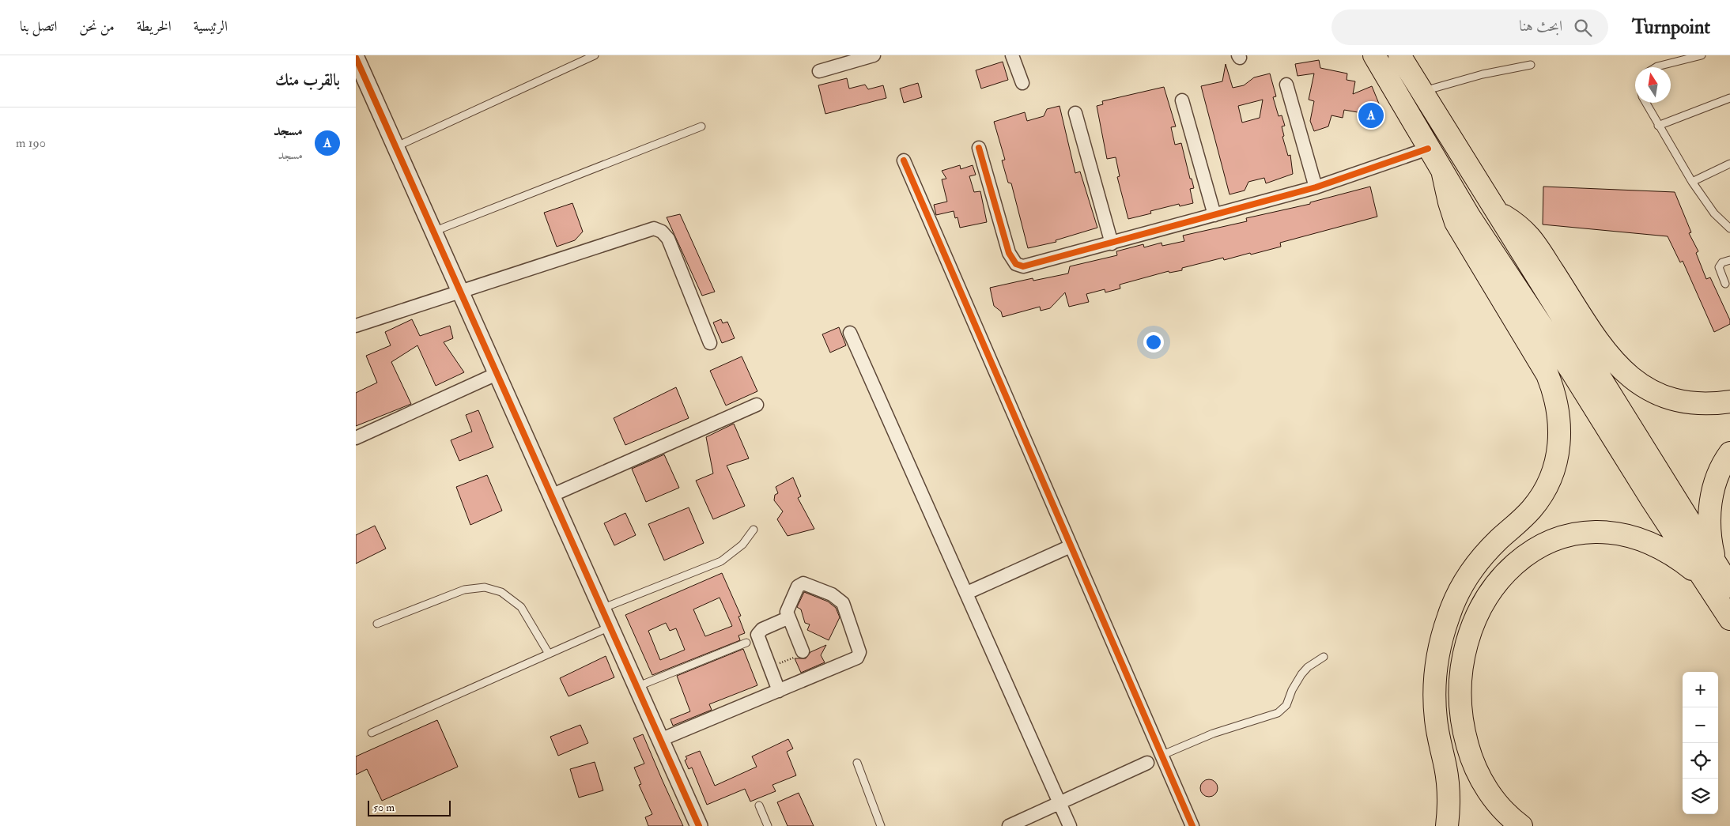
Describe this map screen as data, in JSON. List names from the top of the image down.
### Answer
{
  "scale_bar": "50 m",
  "north": "top",
  "page": {
    "header": "Turnpoint",
    "search": "ابحث هنا",
    "nav": [
      "الرئيسية",
      "الخريطة",
      "من نحن",
      "اتصل بنا"
    ],
    "heading": "بالقرب منك",
    "pins": "A",
    "list": [
      {
        "mark": "A",
        "name": "مسجد",
        "note": "مسجد",
        "value": "190 m"
      }
    ],
    "map_buttons": ["+", "−"],
    "scale": "50 m"
  }
}
